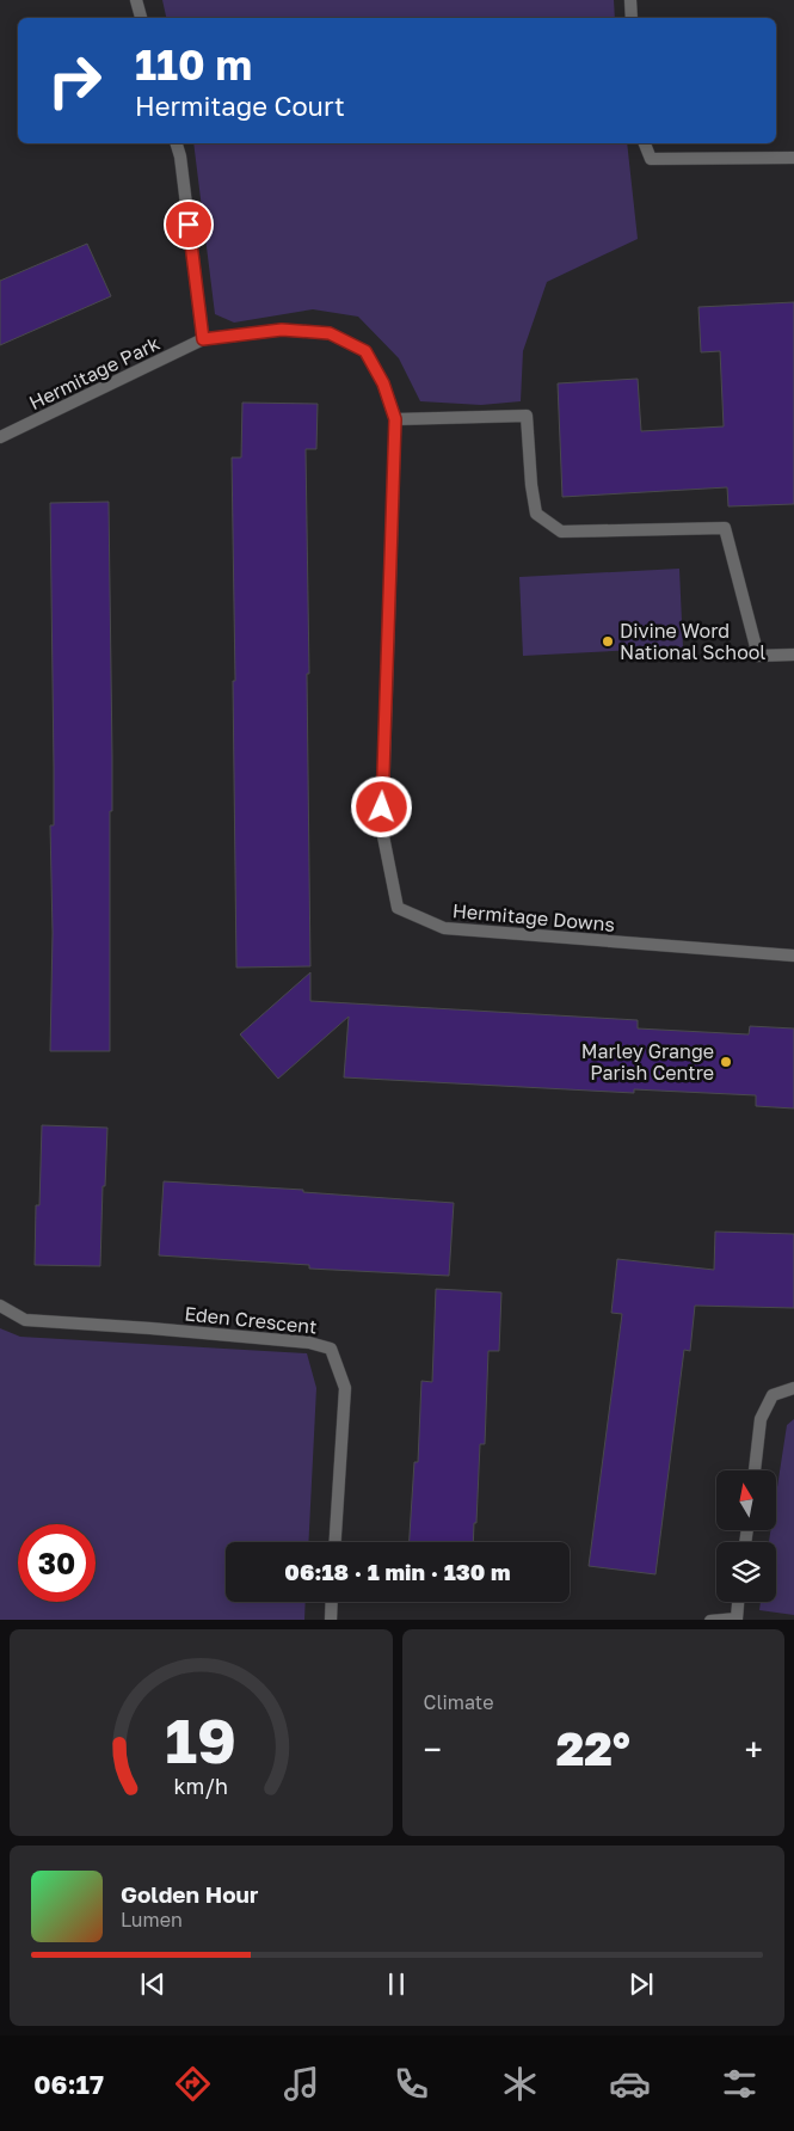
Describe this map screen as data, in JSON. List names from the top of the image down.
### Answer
{
  "streets": {
    "street": ["Hermitage Park", "Hermitage Downs", "Eden Crescent"]
  },
  "crossings": [
    ["Hermitage Park", "Hermitage Downs"]
  ],
  "places": ["Divine Word National School", "Marley Grange Parish Centre"],
  "north": "top",
  "page": {
    "turn": ["110 m", "Hermitage Court"],
    "limit": "30",
    "trip": "06:18 · 1 min · 130 m",
    "tile": "Climate",
    "heat": ["−", "22°", "+"],
    "song": ["Golden Hour", "Lumen"],
    "tabs": "06:17",
    "gauge": ["19", "km/h"]
  }
}
